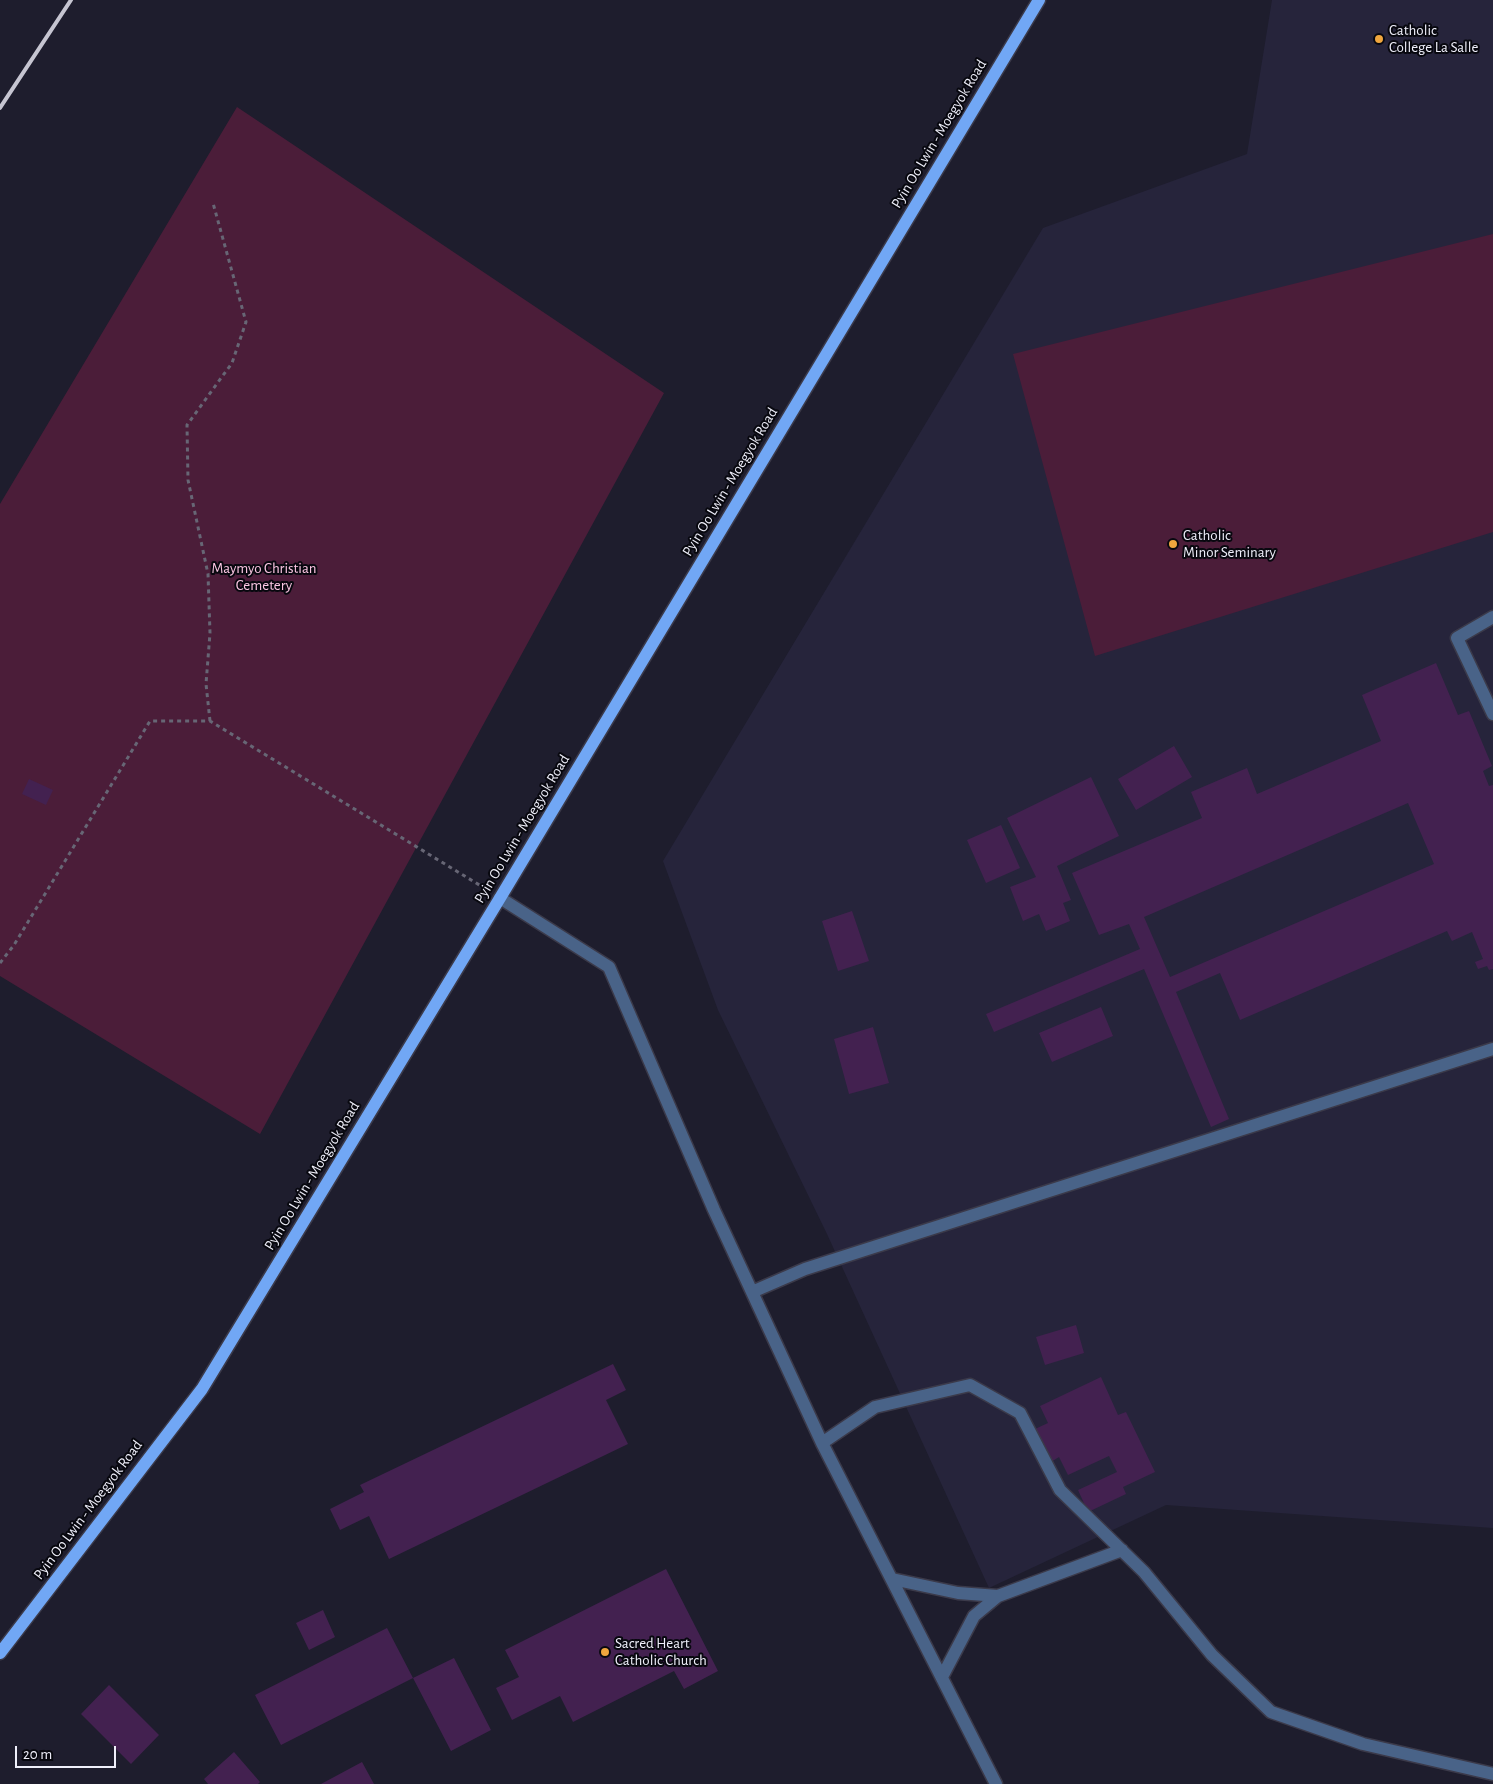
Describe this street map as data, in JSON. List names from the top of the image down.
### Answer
{
  "streets": {
    "main road": ["Pyin Oo Lwin - Moegyok Road"]
  },
  "parks": ["Maymyo Christian Cemetery"],
  "places": ["Catholic College La Salle", "Catholic Minor Seminary", "Sacred Heart Catholic Church"],
  "scale_bar": "20 m"
}
